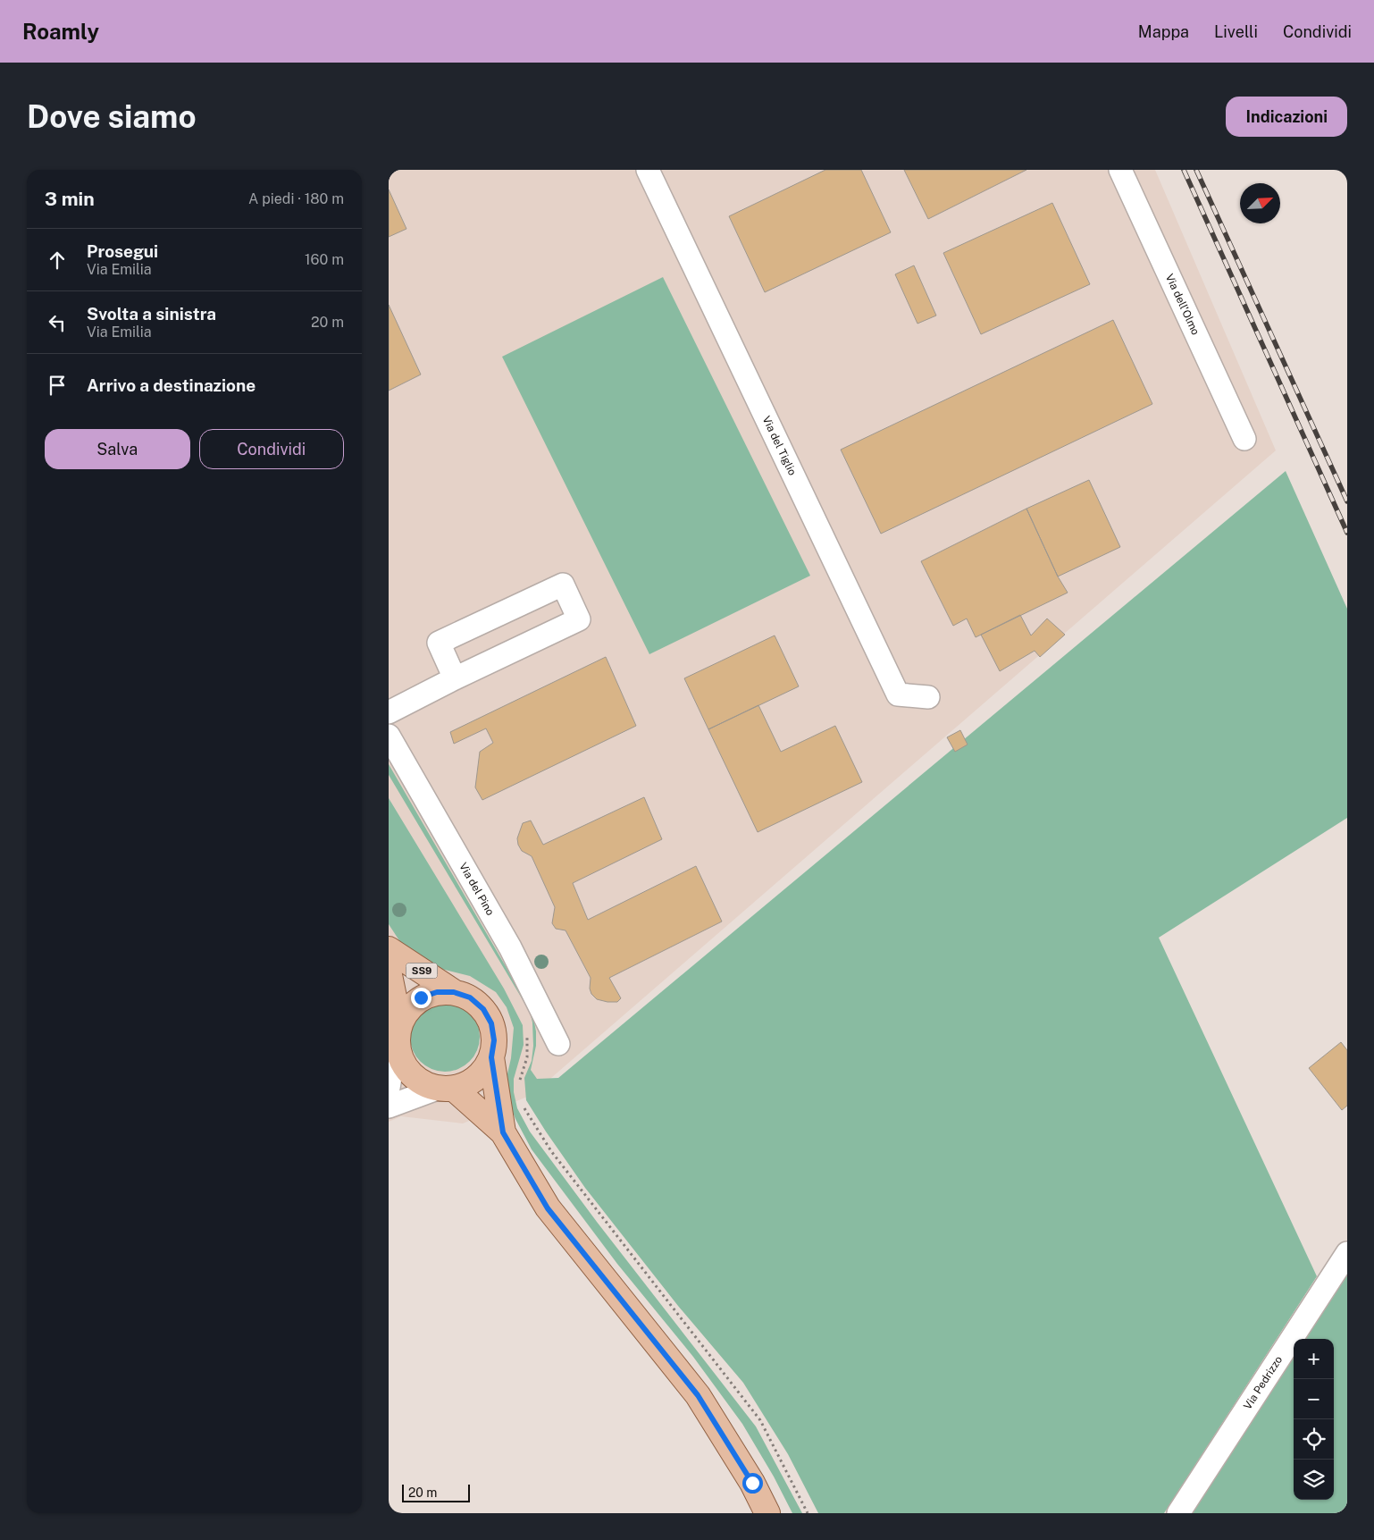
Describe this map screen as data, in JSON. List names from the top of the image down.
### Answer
{
  "streets": {
    "main road": ["SS9"],
    "street": [
      "Via dell'Olmo",
      "Via del Tiglio",
      "Via del Pino",
      "Via Pedrizzo"
    ]
  },
  "scale_bar": "20 m",
  "north": "top right",
  "page": {
    "header": "Roamly",
    "nav": ["Mappa", "Livelli", "Condividi"],
    "buttons": [
      "Indicazioni",
      ["Salva", "Condividi"]
    ],
    "title": "Dove siamo",
    "heading": ["3 min", "A piedi · 180 m"],
    "list": [
      ["Prosegui", "Via Emilia", "160 m"],
      ["Svolta a sinistra", "Via Emilia", "20 m"],
      "Arrivo a destinazione"
    ],
    "map_buttons": ["+", "−"],
    "scale": "20 m"
  }
}
